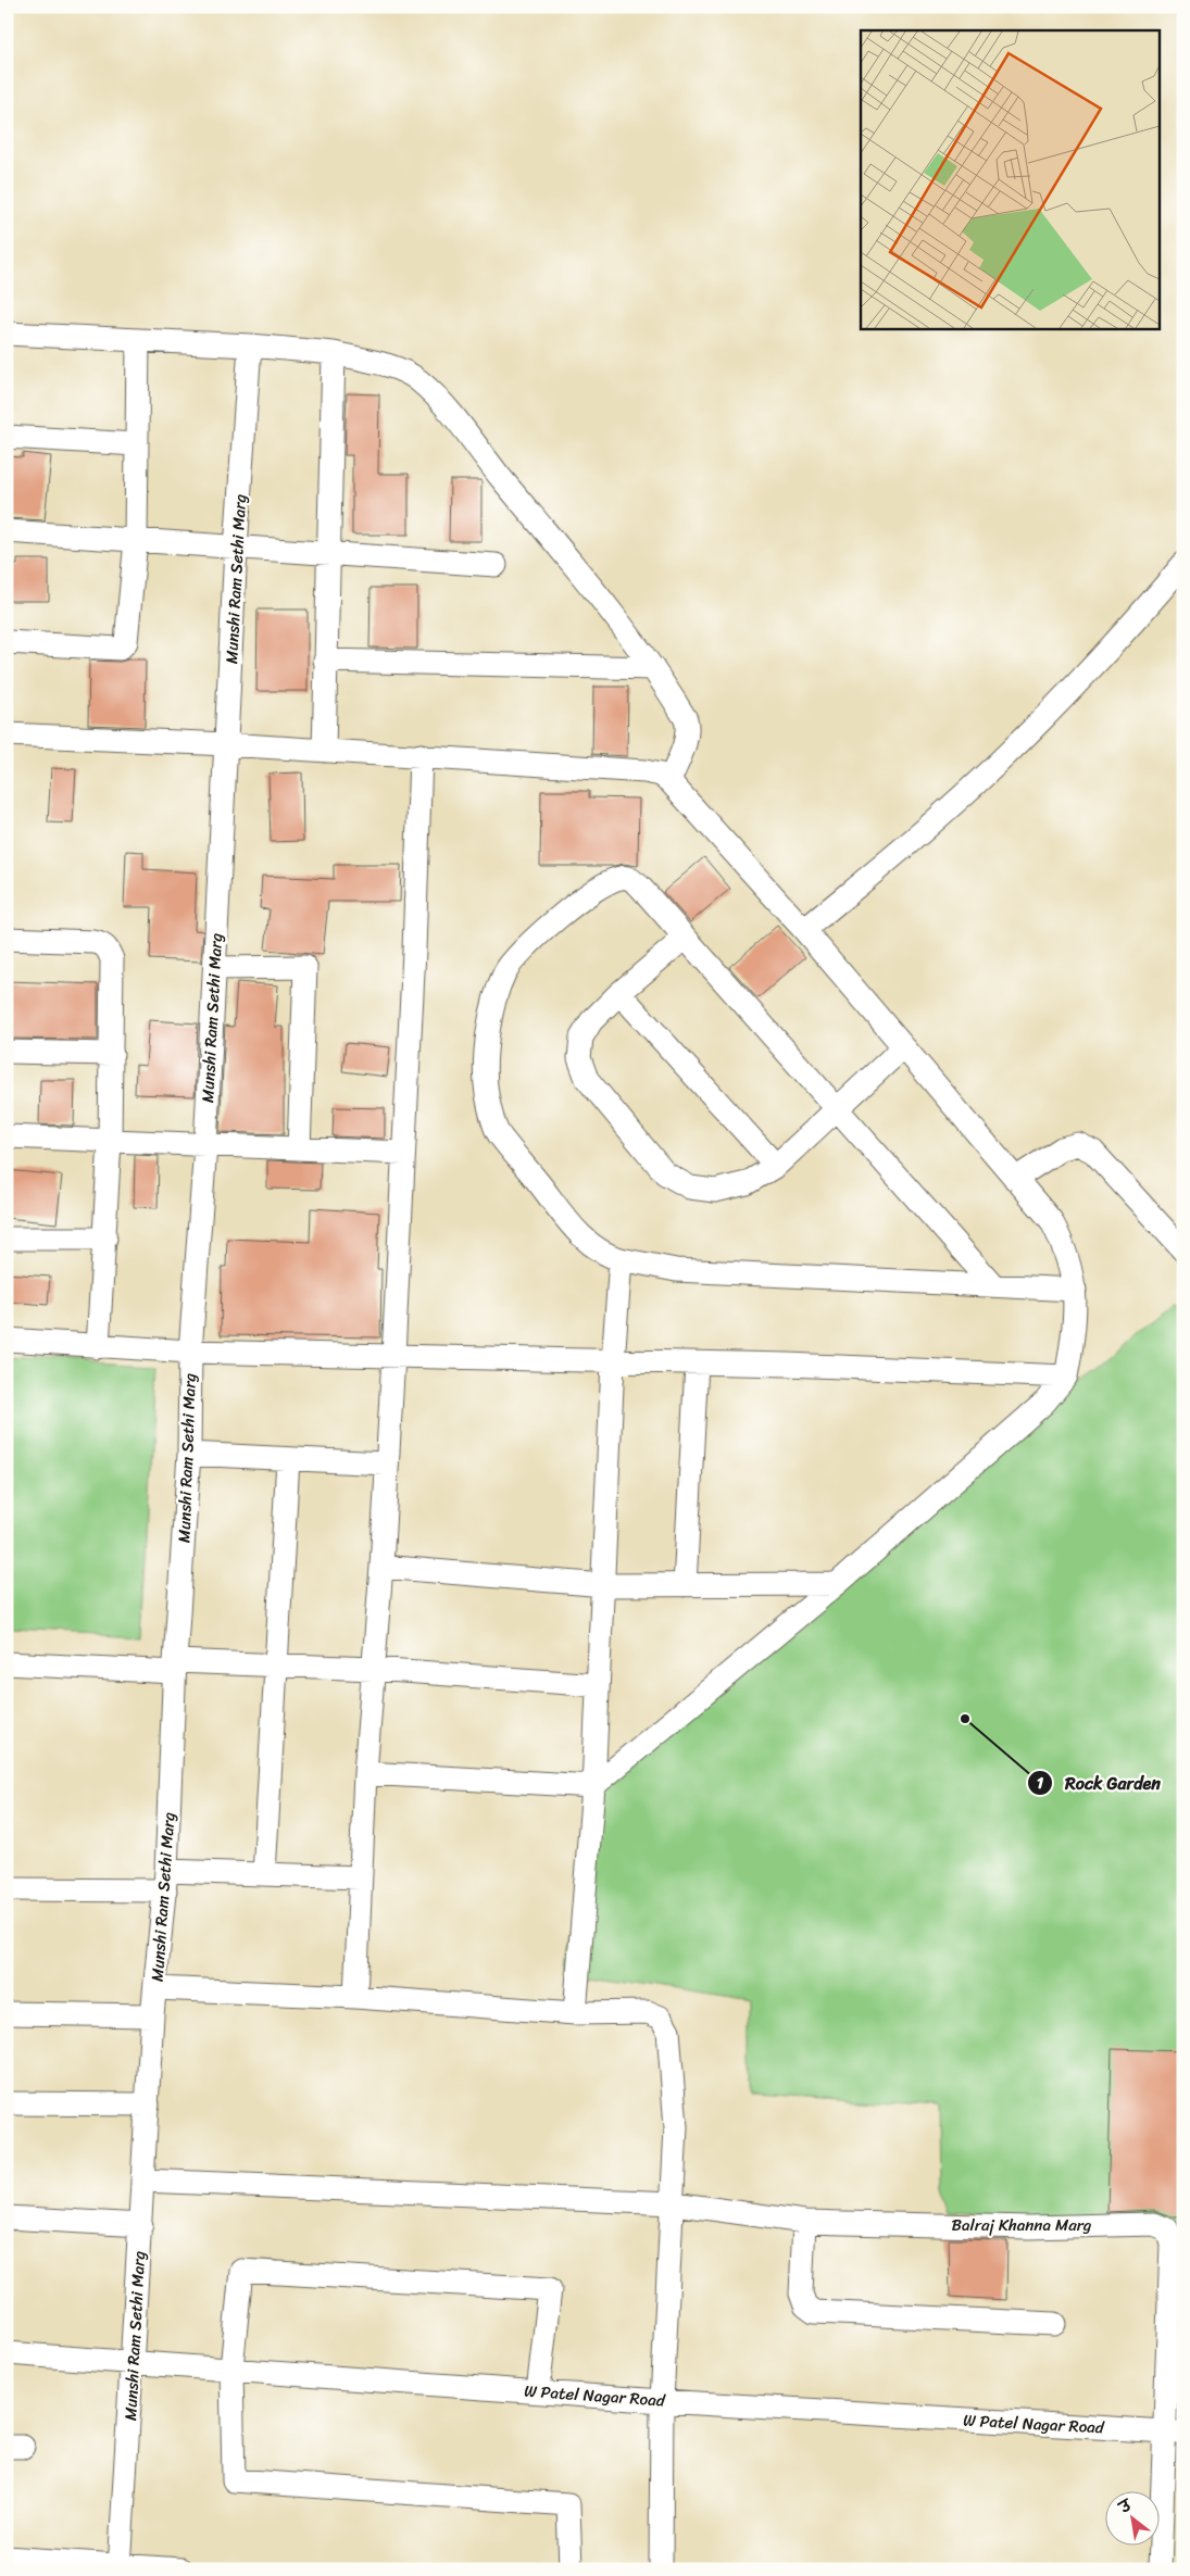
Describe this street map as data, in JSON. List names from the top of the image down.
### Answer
{
  "streets": {
    "street": ["Munshi Ram Sethi Marg", "Balraj Khanna Marg", "W Patel Nagar Road"]
  },
  "crossings": [
    ["Munshi Ram Sethi Marg", "Balraj Khanna Marg"],
    ["Munshi Ram Sethi Marg", "W Patel Nagar Road"],
    ["Balraj Khanna Marg", "W Patel Nagar Road"]
  ],
  "places": ["Rock Garden"],
  "north": "top left"
}
